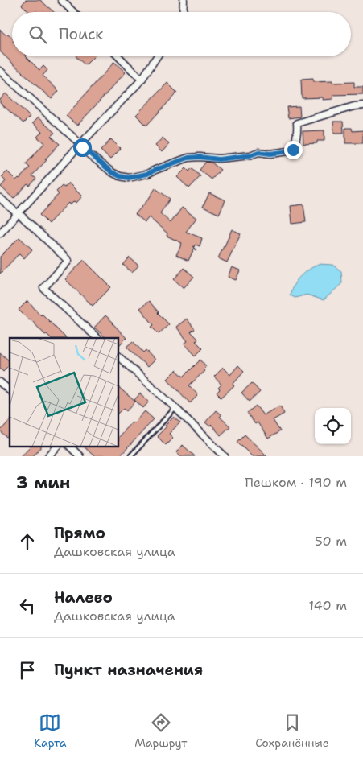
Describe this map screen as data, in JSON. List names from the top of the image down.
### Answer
{
  "page": {
    "search": "Поиск",
    "heading": ["3 мин", "Пешком · 190 m"],
    "list": [
      ["Прямо", "Дашковская улица", "50 m"],
      ["Налево", "Дашковская улица", "140 m"],
      "Пункт назначения"
    ],
    "nav": ["Карта", "Маршрут", "Сохранённые"]
  }
}
